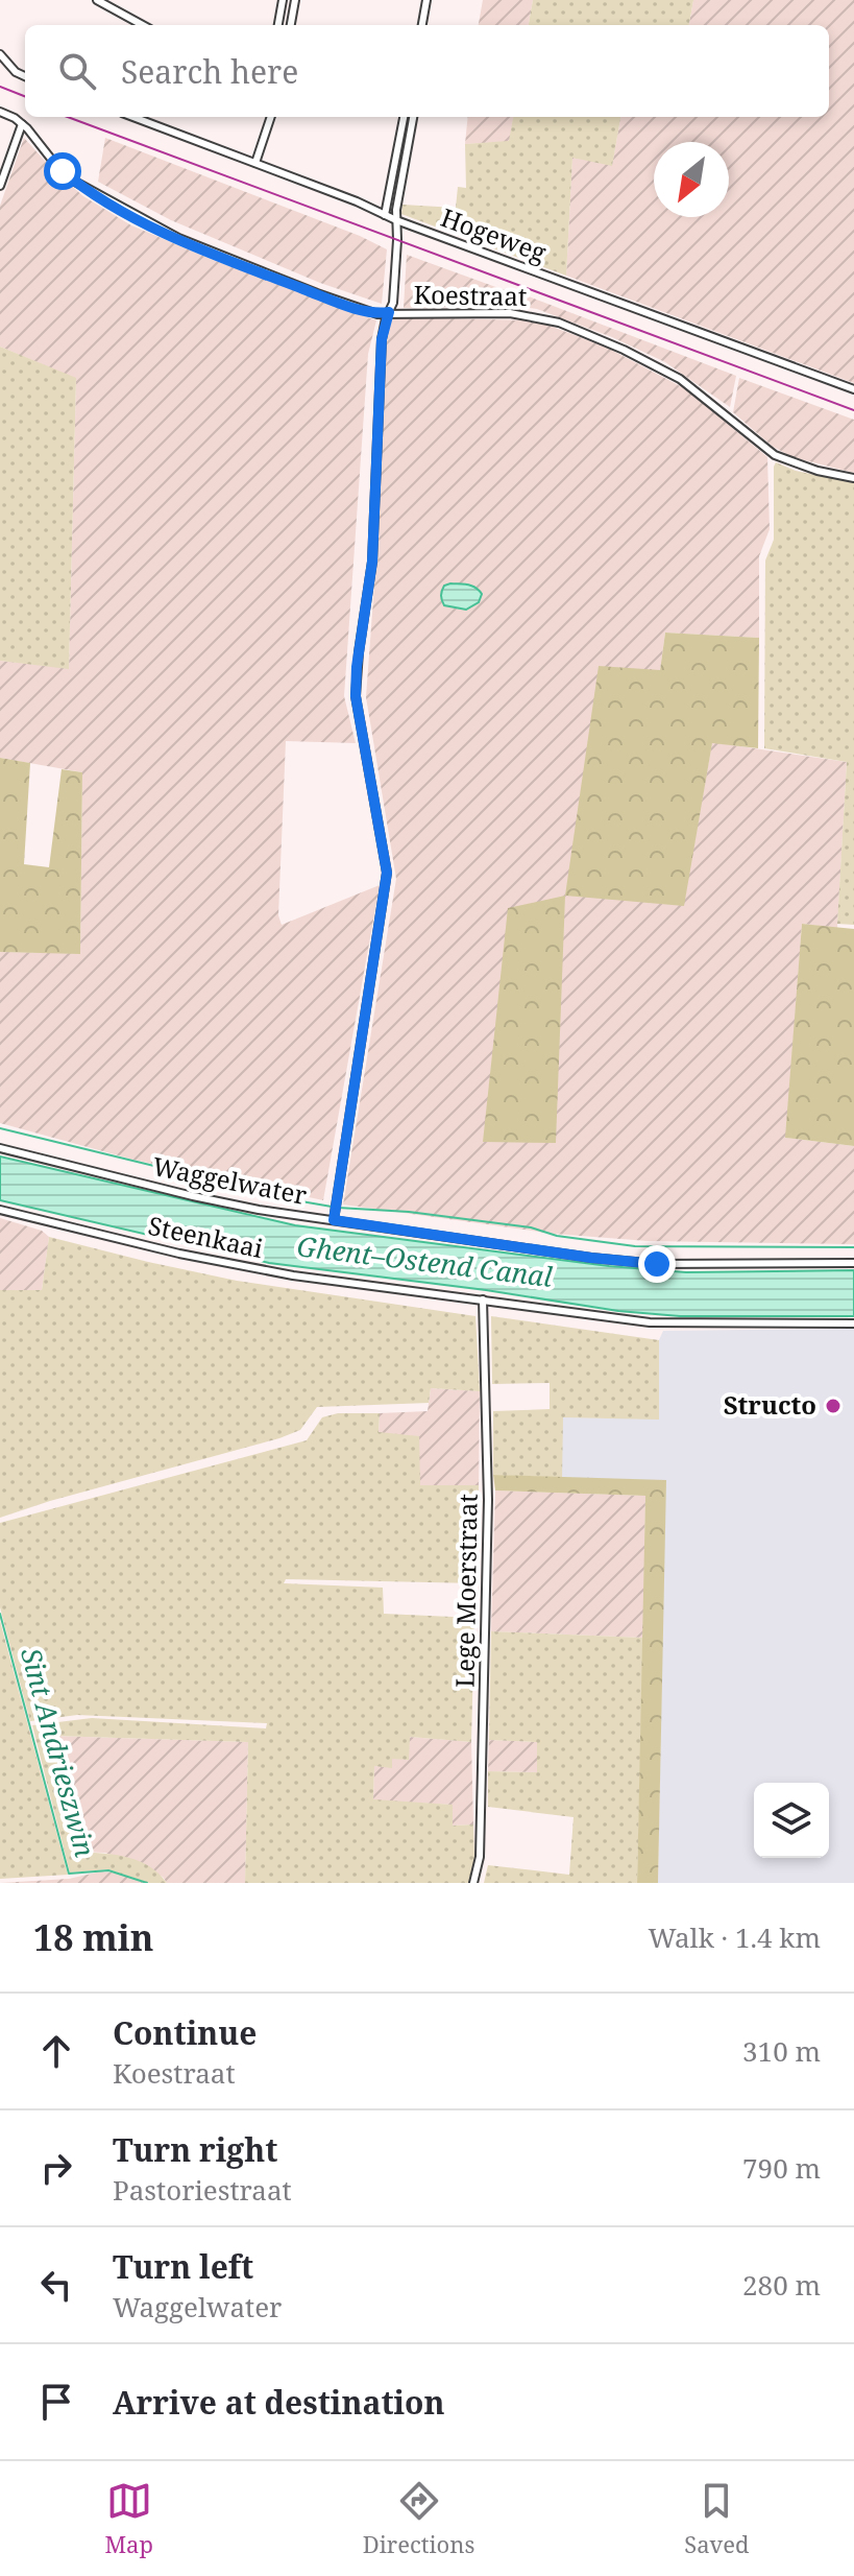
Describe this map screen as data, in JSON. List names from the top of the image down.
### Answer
{
  "streets": {
    "street": [
      "Hogeweg",
      "Koestraat",
      "Waggelwater",
      "Steenkaai",
      "Lege Moerstraat"
    ]
  },
  "crossings": [
    ["Steenkaai", "Lege Moerstraat"]
  ],
  "water": ["Ghent–Ostend Canal", "Sint Andrieszwin"],
  "places": ["Structo"],
  "north": "bottom left",
  "page": {
    "search": "Search here",
    "heading": ["18 min", "Walk · 1.4 km"],
    "list": [
      ["Continue", "Koestraat", "310 m"],
      ["Turn right", "Pastoriestraat", "790 m"],
      ["Turn left", "Waggelwater", "280 m"],
      "Arrive at destination"
    ],
    "nav": ["Map", "Directions", "Saved"]
  }
}
